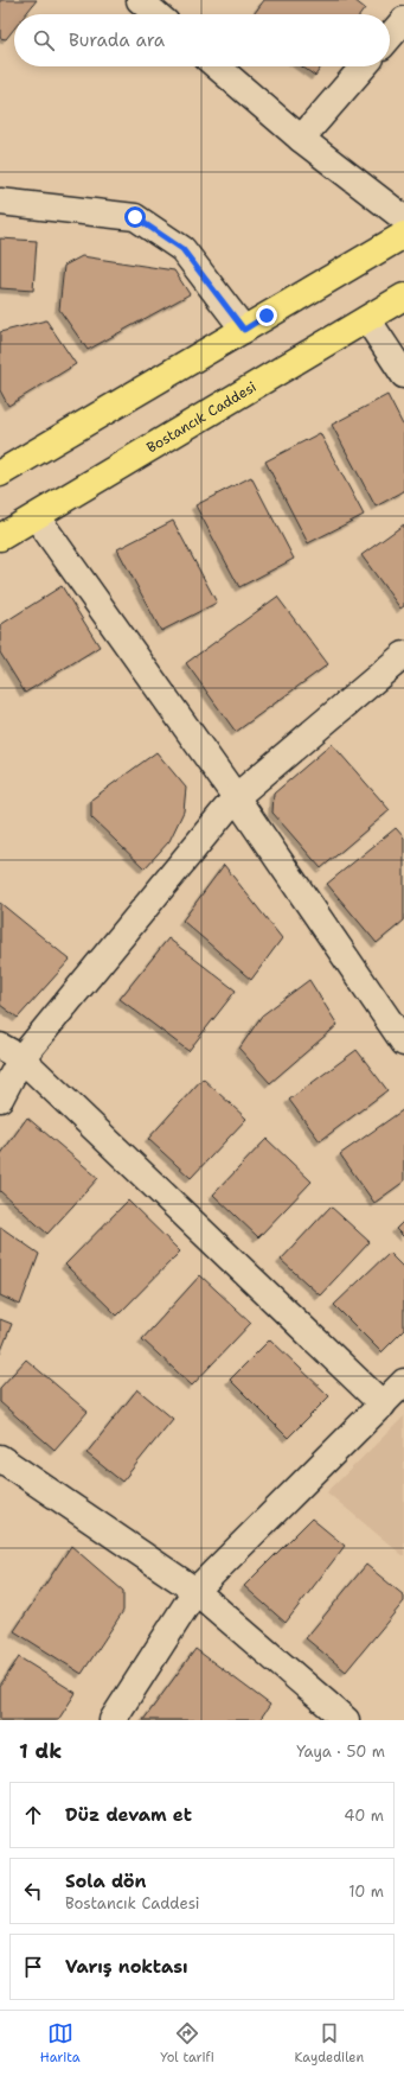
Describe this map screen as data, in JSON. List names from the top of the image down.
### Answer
{
  "streets": {
    "main road": ["Bostancık Caddesi"]
  },
  "page": {
    "search": "Burada ara",
    "heading": ["1 dk", "Yaya · 50 m"],
    "list": [
      ["Düz devam et", "40 m"],
      ["Sola dön", "Bostancık Caddesi", "10 m"],
      "Varış noktası"
    ],
    "nav": ["Harita", "Yol tarifi", "Kaydedilen"]
  }
}
